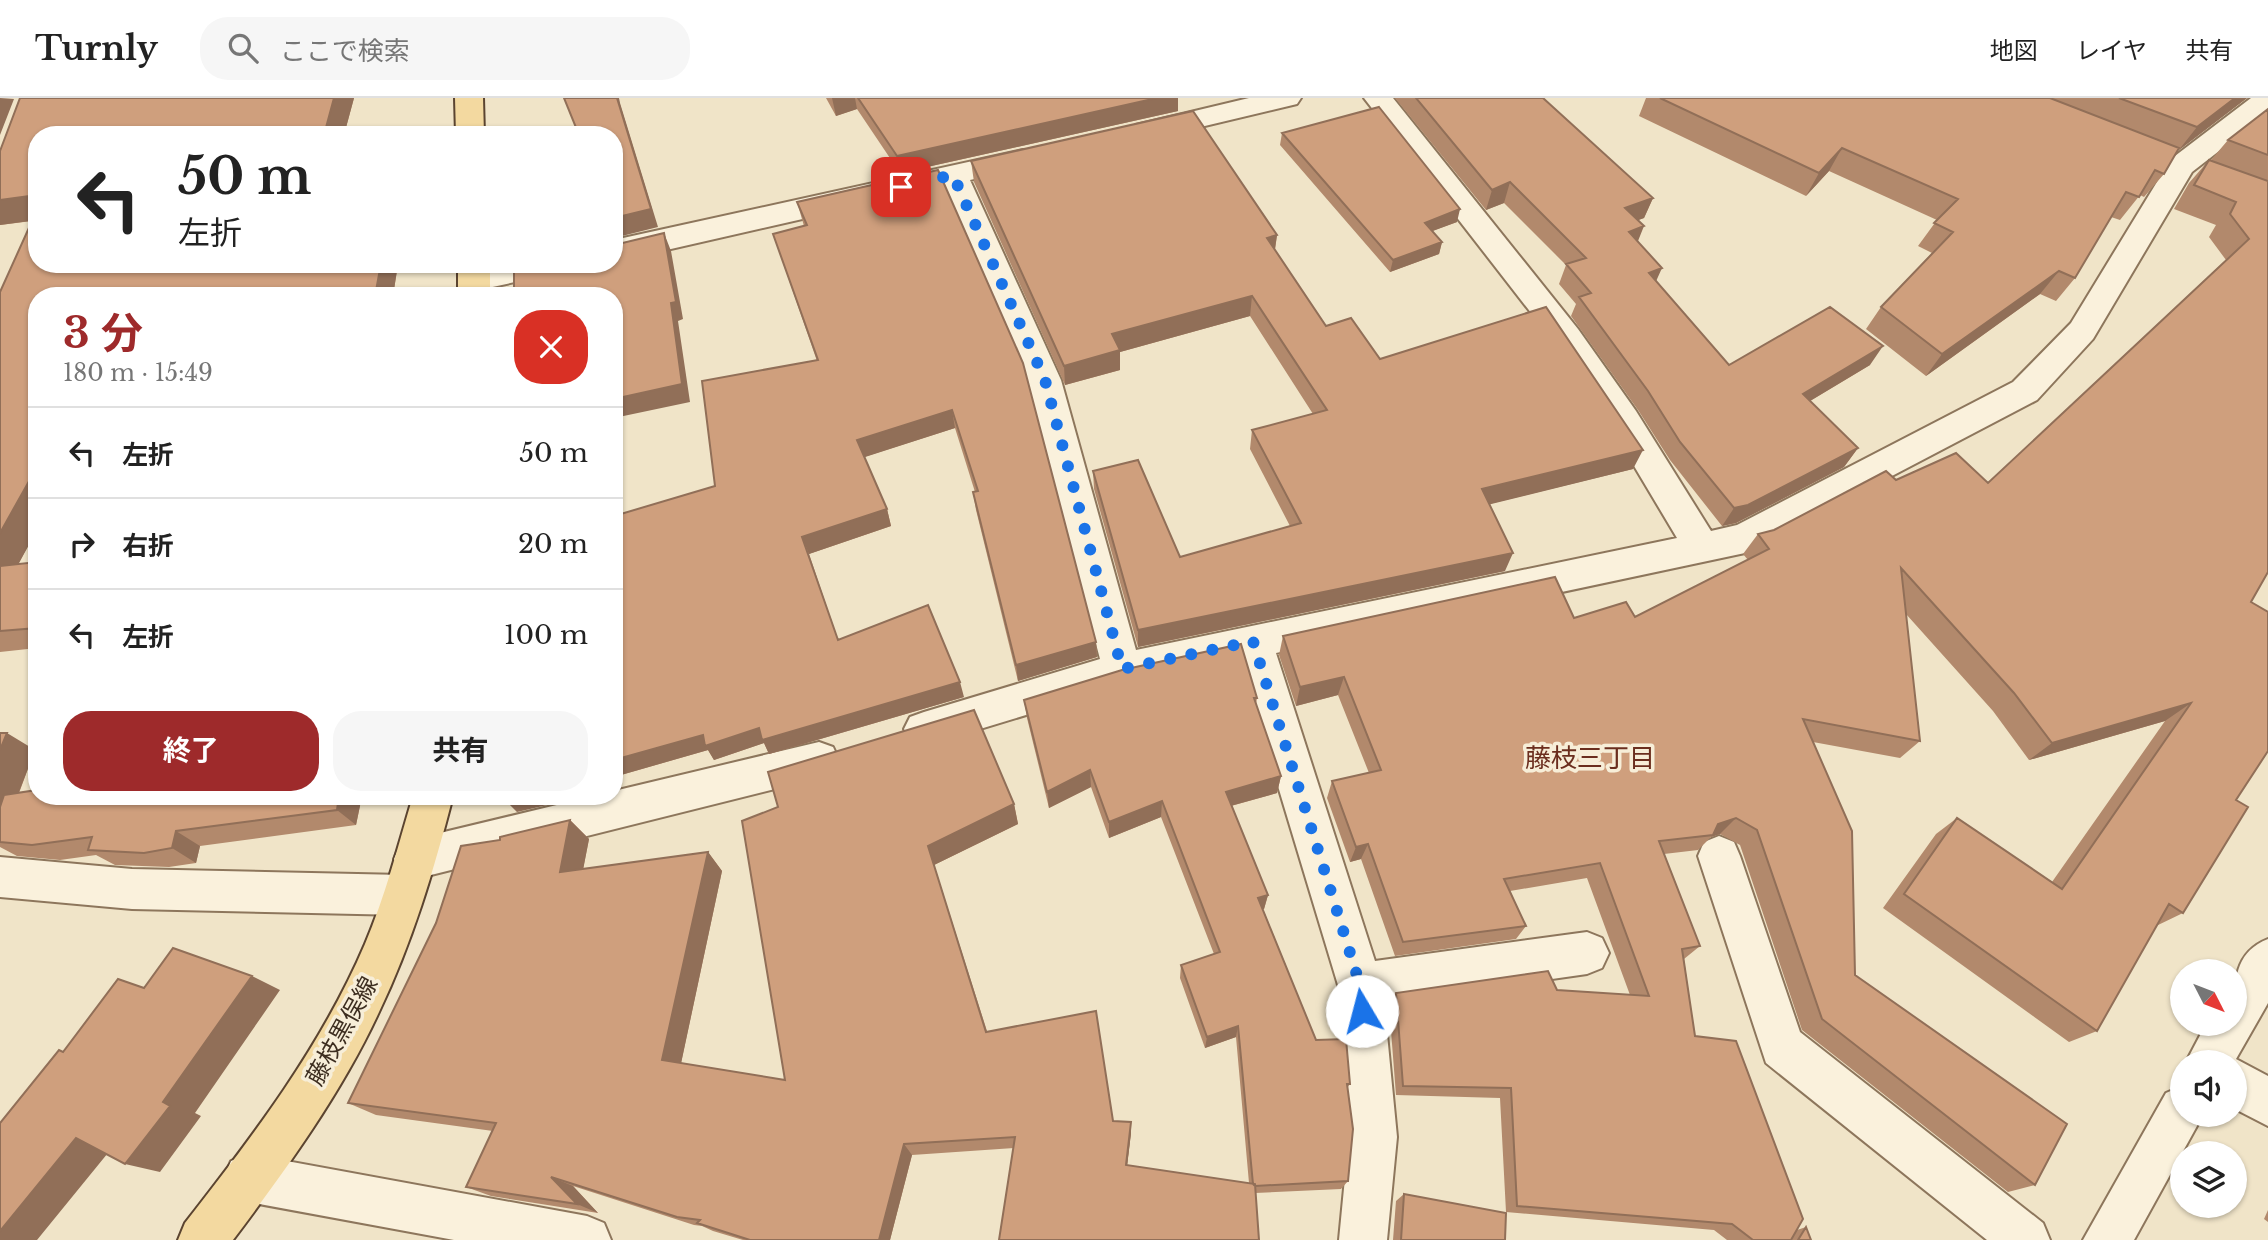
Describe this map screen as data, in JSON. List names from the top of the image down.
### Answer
{
  "streets": {
    "main road": ["藤枝黒俣線"]
  },
  "districts": ["藤枝三丁目"],
  "north": "bottom right",
  "page": {
    "header": "Turnly",
    "search": "ここで検索",
    "nav": ["地図", "レイヤ", "共有"],
    "turn": ["50 m", "左折"],
    "heading": ["3 分", "180 m · 15:49"],
    "list": [
      {
        "name": "左折",
        "value": "50 m"
      },
      {
        "name": "右折",
        "value": "20 m"
      },
      {
        "name": "左折",
        "value": "100 m"
      }
    ],
    "buttons": ["終了", "共有"]
  }
}
